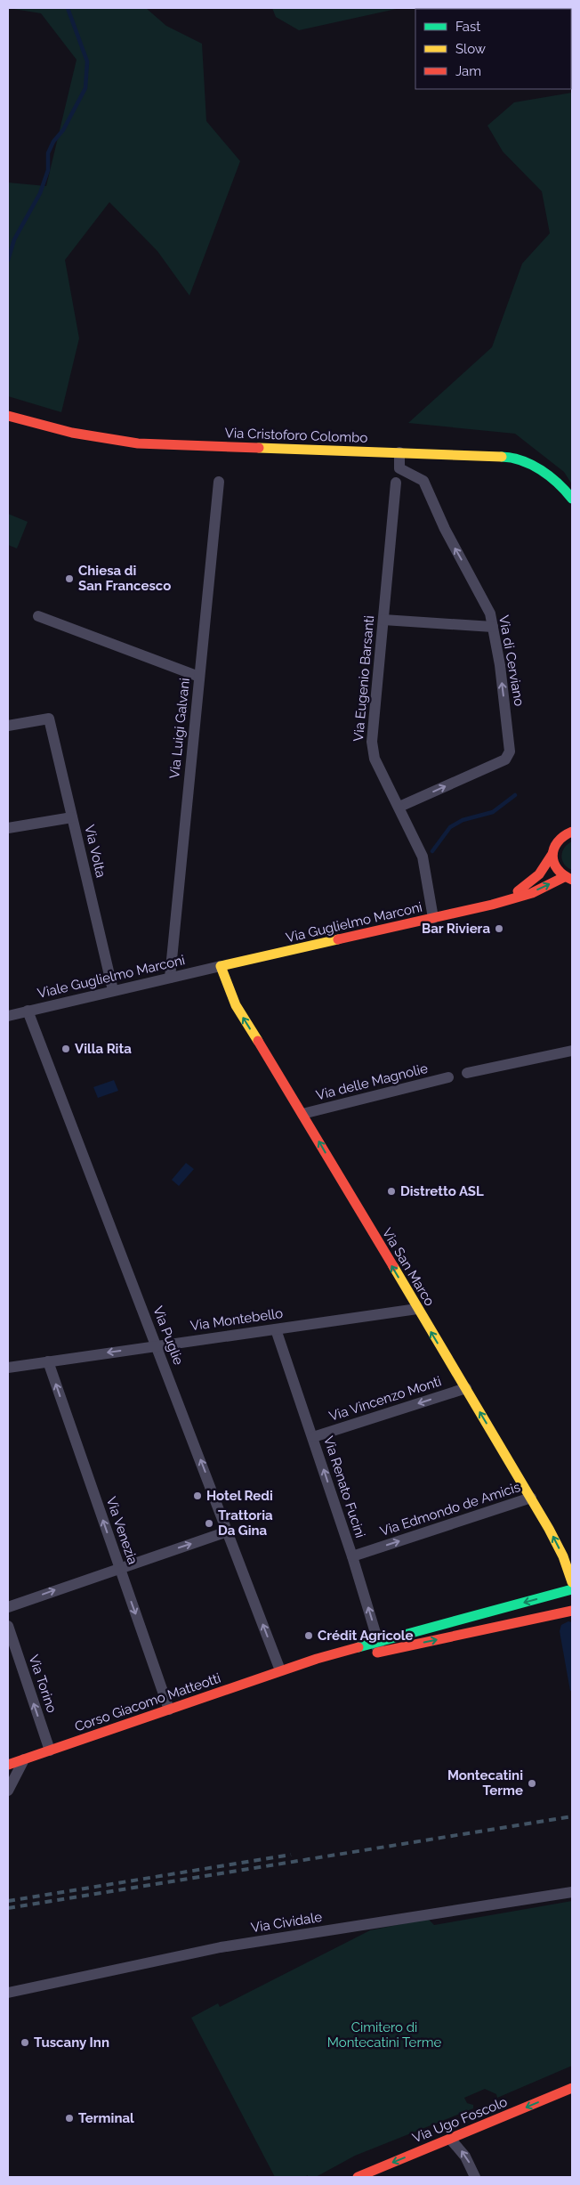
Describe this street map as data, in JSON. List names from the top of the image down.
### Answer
{
  "streets": {
    "main road": [
      "Via Cristoforo Colombo",
      "Via Guglielmo Marconi",
      "Via San Marco",
      "Corso Giacomo Matteotti",
      "Via Ugo Foscolo"
    ],
    "street": [
      "Via di Cerviano",
      "Via Eugenio Barsanti",
      "Via Luigi Galvani",
      "Via Volta",
      "Viale Guglielmo Marconi",
      "Via delle Magnolie",
      "Via Montebello",
      "Via Puglie",
      "Via Vincenzo Monti",
      "Via Renato Fucini",
      "Via Edmondo de Amicis",
      "Via Venezia",
      "Via Torino",
      "Via Cividale"
    ]
  },
  "crossings": [
    ["Via Cristoforo Colombo", "Via di Cerviano"],
    ["Via di Cerviano", "Via Eugenio Barsanti"],
    ["Via Eugenio Barsanti", "Via Guglielmo Marconi"],
    ["Via Luigi Galvani", "Viale Guglielmo Marconi"],
    ["Via Volta", "Viale Guglielmo Marconi"],
    ["Via Guglielmo Marconi", "Viale Guglielmo Marconi"],
    ["Via Guglielmo Marconi", "Via San Marco"],
    ["Viale Guglielmo Marconi", "Via San Marco"],
    ["Viale Guglielmo Marconi", "Via Puglie"],
    ["Via delle Magnolie", "Via San Marco"],
    ["Via San Marco", "Via Montebello"],
    ["Via San Marco", "Via Vincenzo Monti"],
    ["Via San Marco", "Via Edmondo de Amicis"],
    ["Via Montebello", "Via Puglie"],
    ["Via Montebello", "Via Renato Fucini"],
    ["Via Montebello", "Via Venezia"],
    ["Via Puglie", "Corso Giacomo Matteotti"],
    ["Via Vincenzo Monti", "Via Renato Fucini"],
    ["Via Renato Fucini", "Via Edmondo de Amicis"],
    ["Via Renato Fucini", "Corso Giacomo Matteotti"],
    ["Via Venezia", "Corso Giacomo Matteotti"],
    ["Via Torino", "Corso Giacomo Matteotti"]
  ],
  "one_way": [
    "Via San Marco",
    "Via Puglie",
    "Via Vincenzo Monti",
    "Via Renato Fucini",
    "Via Edmondo de Amicis",
    "Via Torino",
    "Via Ugo Foscolo"
  ],
  "parks": ["Cimitero di Montecatini Terme"],
  "places": [
    "Chiesa di San Francesco",
    "Bar Riviera",
    "Villa Rita",
    "Distretto ASL",
    "Hotel Redi",
    "Trattoria Da Gina",
    "Crédit Agricole",
    "Montecatini Terme",
    "Tuscany Inn",
    "Terminal"
  ],
  "legend": ["Fast", "Slow", "Jam"]
}
